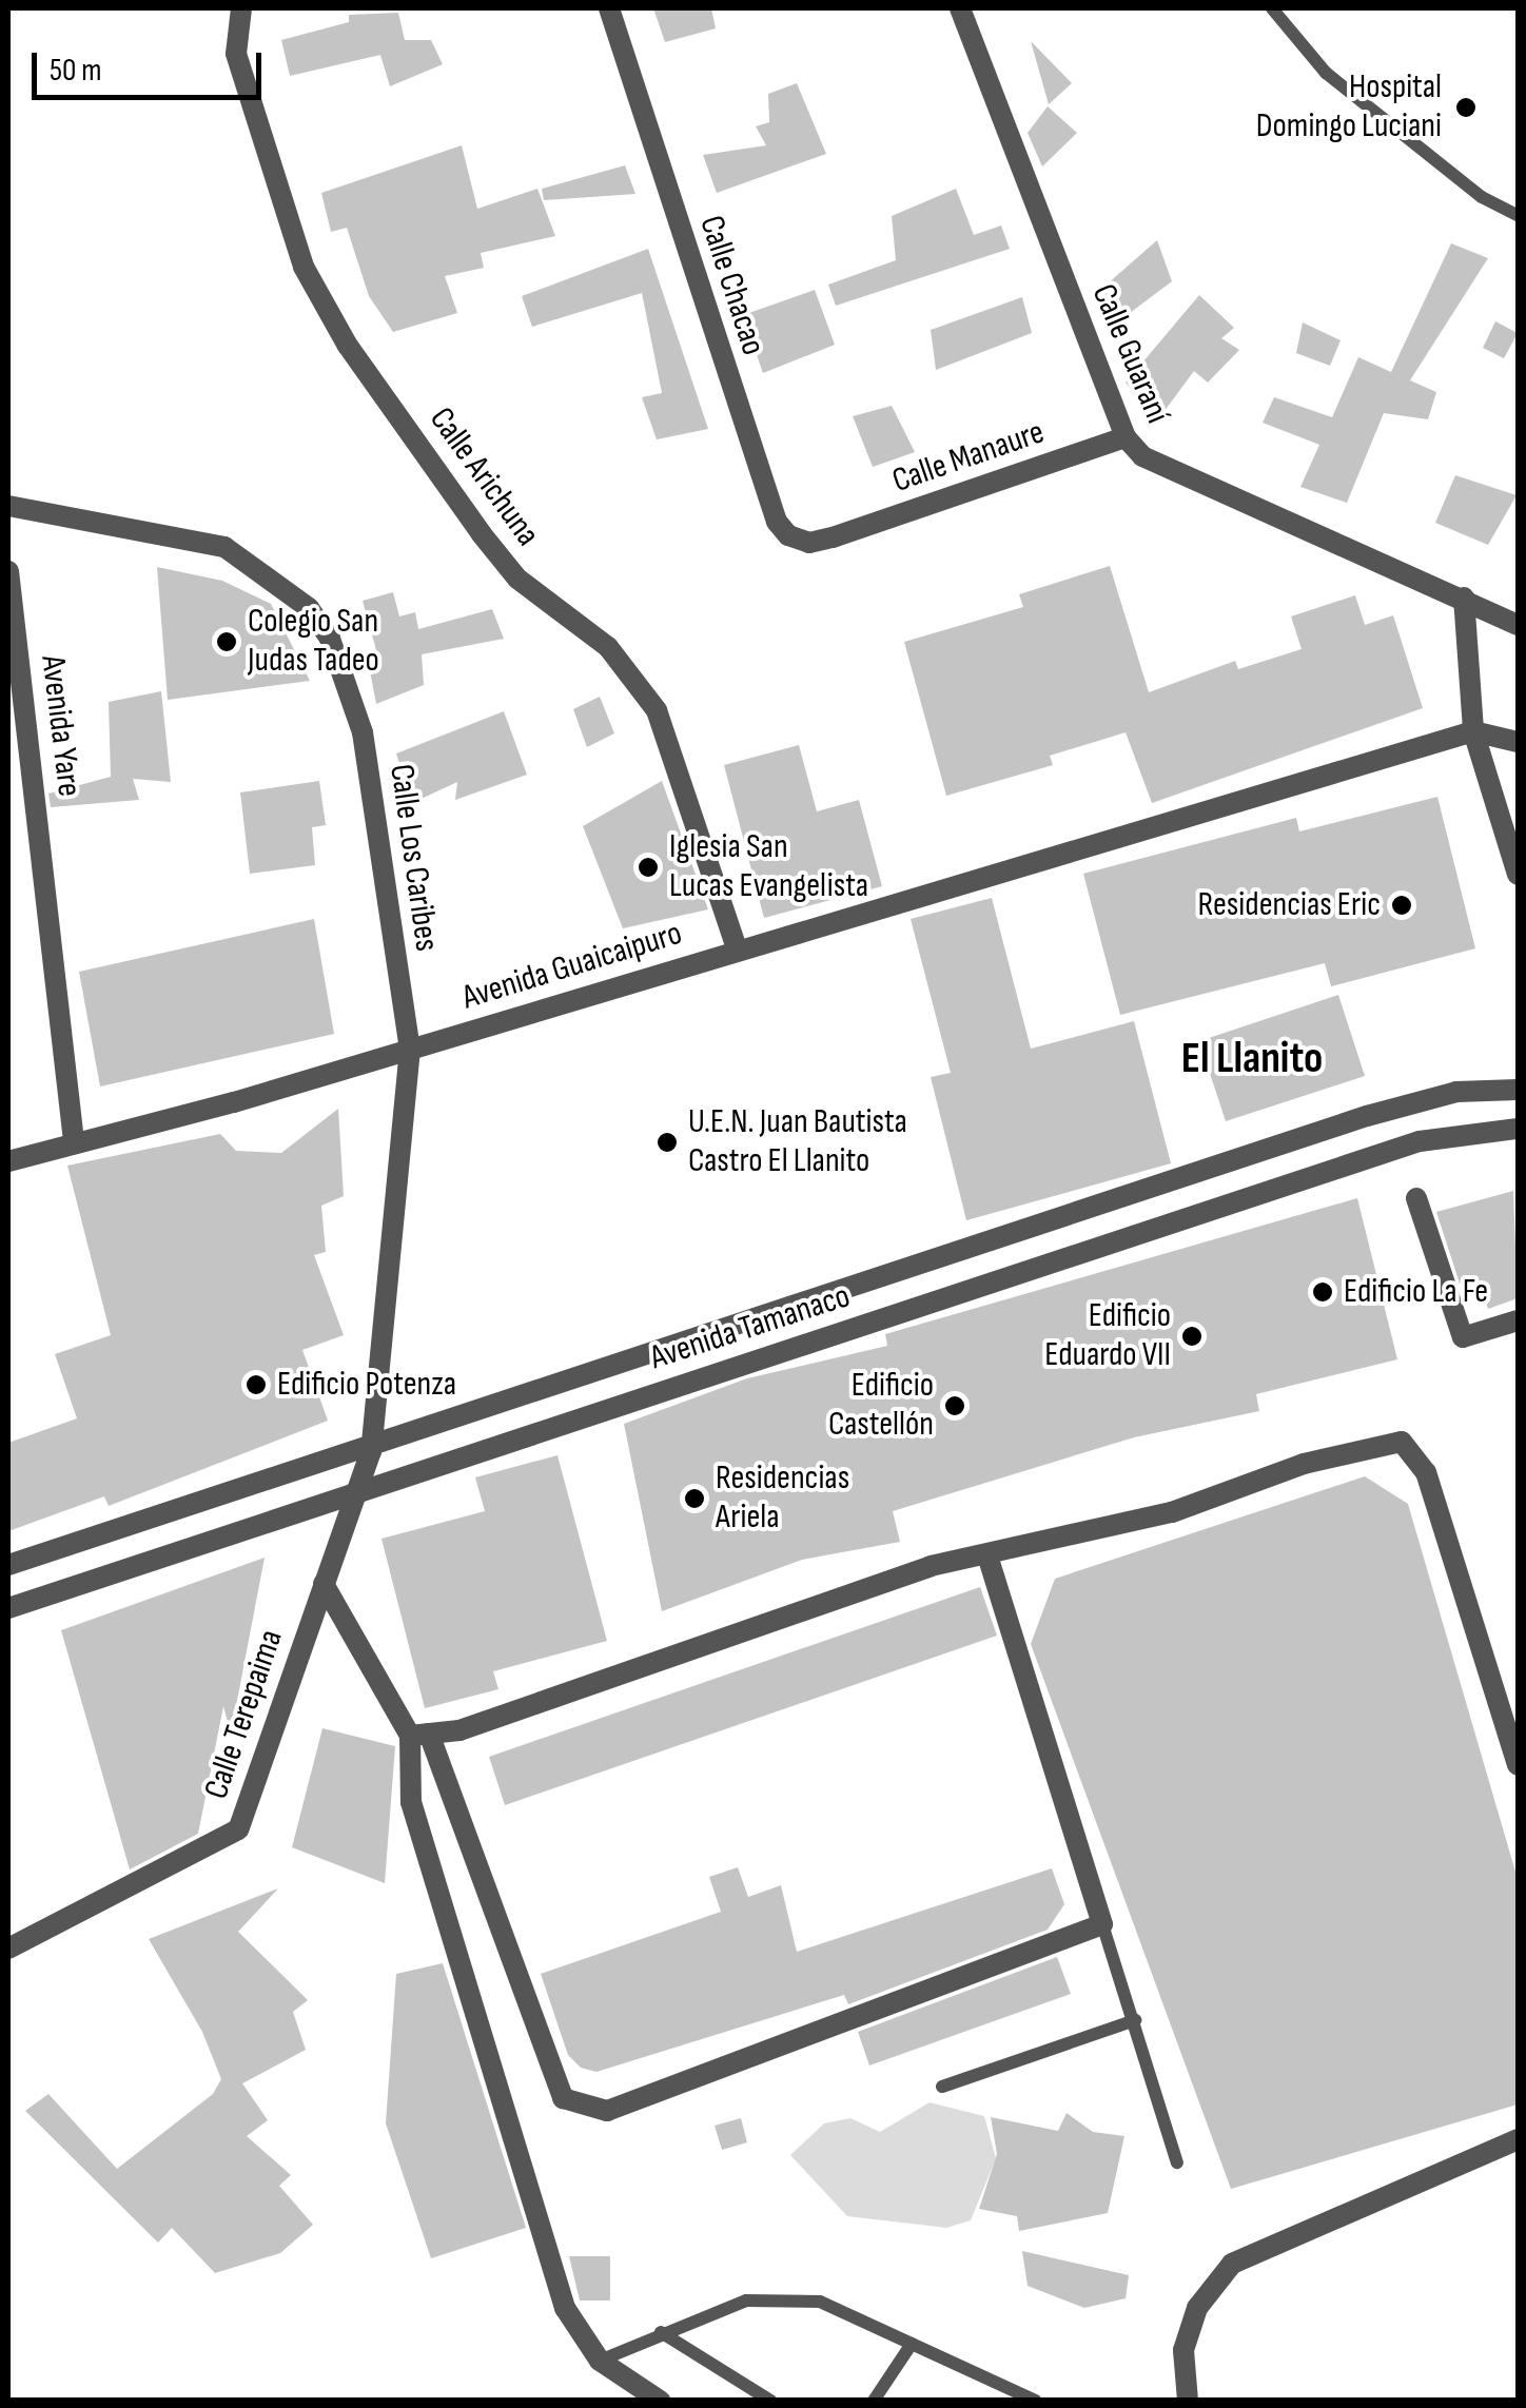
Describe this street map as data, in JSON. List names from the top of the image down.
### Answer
{
  "streets": {
    "street": [
      "Calle Chacao",
      "Calle Guaraní",
      "Calle Manaure",
      "Calle Arichuna",
      "Avenida Yare",
      "Calle Los Caribes",
      "Avenida Guaicaipuro",
      "Avenida Tamanaco",
      "Calle Terepaima"
    ]
  },
  "crossings": [
    ["Calle Chacao", "Calle Manaure"],
    ["Calle Guaraní", "Calle Manaure"],
    ["Calle Arichuna", "Avenida Guaicaipuro"],
    ["Avenida Yare", "Avenida Guaicaipuro"],
    ["Calle Los Caribes", "Avenida Guaicaipuro"],
    ["Calle Los Caribes", "Avenida Tamanaco"],
    ["Calle Los Caribes", "Calle Terepaima"],
    ["Avenida Tamanaco", "Calle Terepaima"]
  ],
  "districts": ["El Llanito"],
  "places": [
    "Hospital Domingo Luciani",
    "Colegio San Judas Tadeo",
    "Iglesia San Lucas Evangelista",
    "Residencias Eric",
    "U.E.N. Juan Bautista Castro El Llanito",
    "Edificio La Fe",
    "Edificio Eduardo VII",
    "Edificio Potenza",
    "Edificio Castellón",
    "Residencias Ariela"
  ],
  "scale_bar": "50 m"
}
